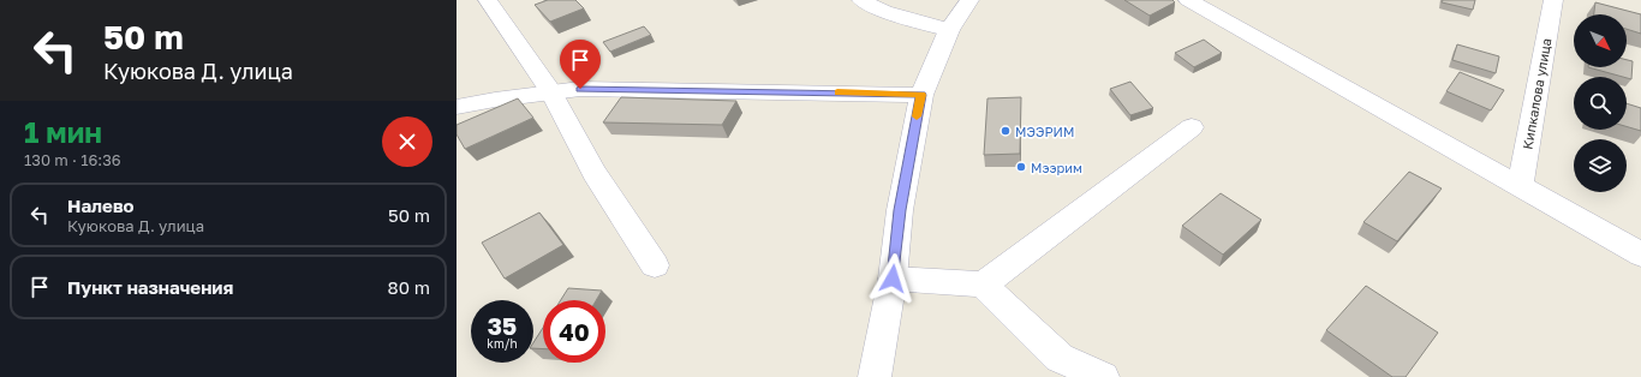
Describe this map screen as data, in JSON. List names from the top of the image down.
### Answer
{
  "streets": {
    "street": ["Кипкалова улица"]
  },
  "places": ["МЭЭРИМ", "Мээрим"],
  "north": "bottom right",
  "page": {
    "turn": ["50 m", "Куюкова Д. улица"],
    "heading": ["1 мин", "130 m · 16:36"],
    "list": [
      {
        "name": "Налево",
        "note": "Куюкова Д. улица",
        "value": "50 m"
      },
      {
        "name": "Пункт назначения",
        "value": "80 m"
      }
    ],
    "speed": "35 km/h",
    "limit": "40"
  }
}
